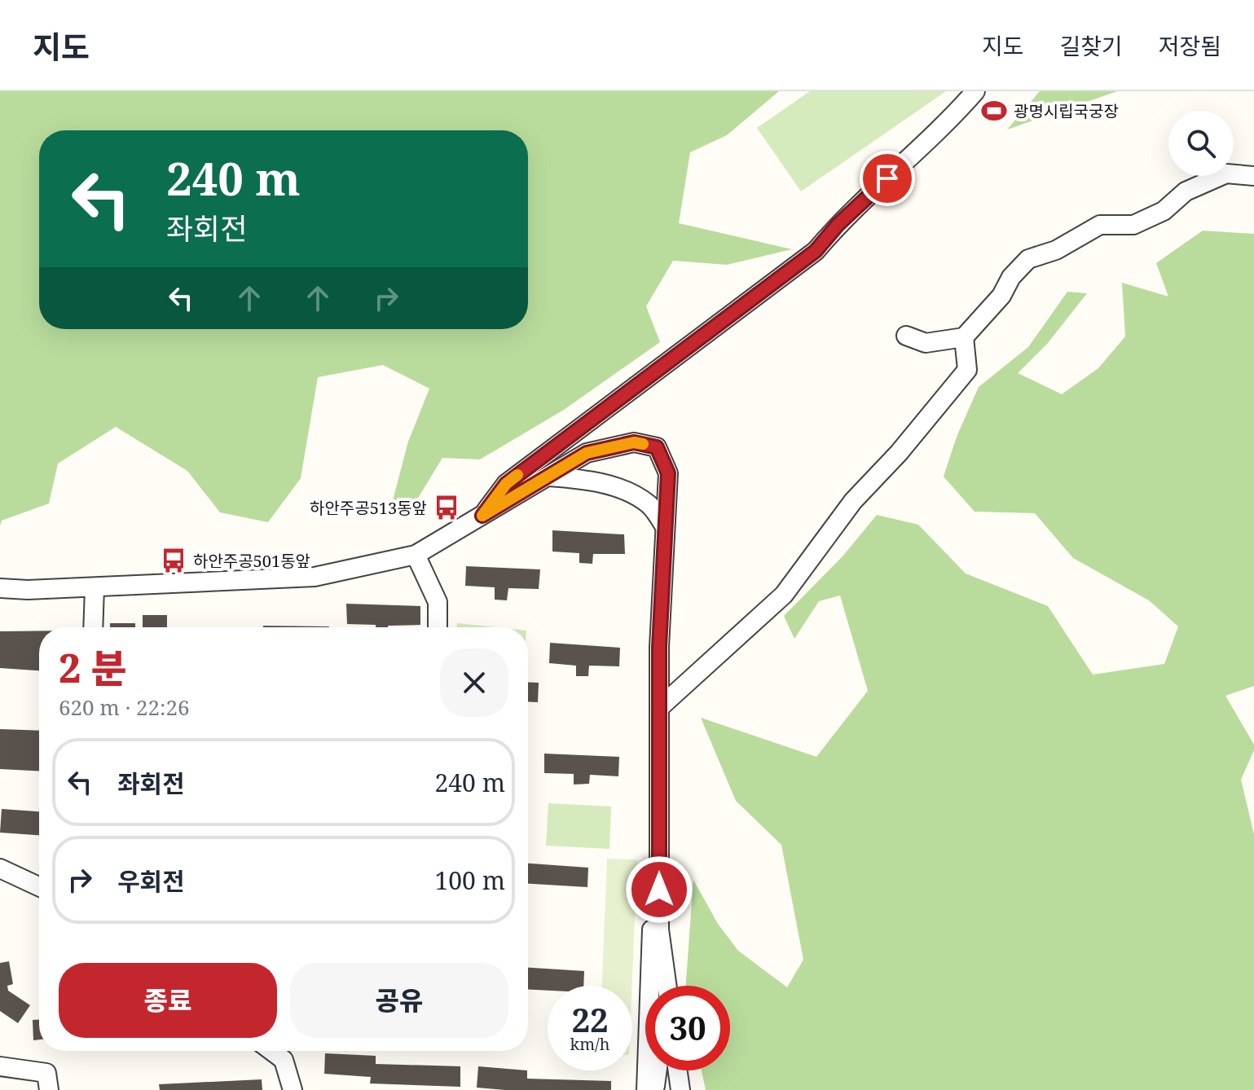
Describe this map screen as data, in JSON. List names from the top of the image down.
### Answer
{
  "places": {
    "sports": ["광명시립국궁장"],
    "bus stop": ["하안주공513동앞", "하안주공501동앞"]
  },
  "page": {
    "header": "지도",
    "nav": ["지도", "길찾기", "저장됨"],
    "turn": ["240 m", "좌회전"],
    "heading": ["2 분", "620 m · 22:26"],
    "list": [
      {
        "name": "좌회전",
        "value": "240 m"
      },
      {
        "name": "우회전",
        "value": "100 m"
      }
    ],
    "buttons": ["종료", "공유"],
    "speed": "22 km/h",
    "limit": "30"
  }
}
